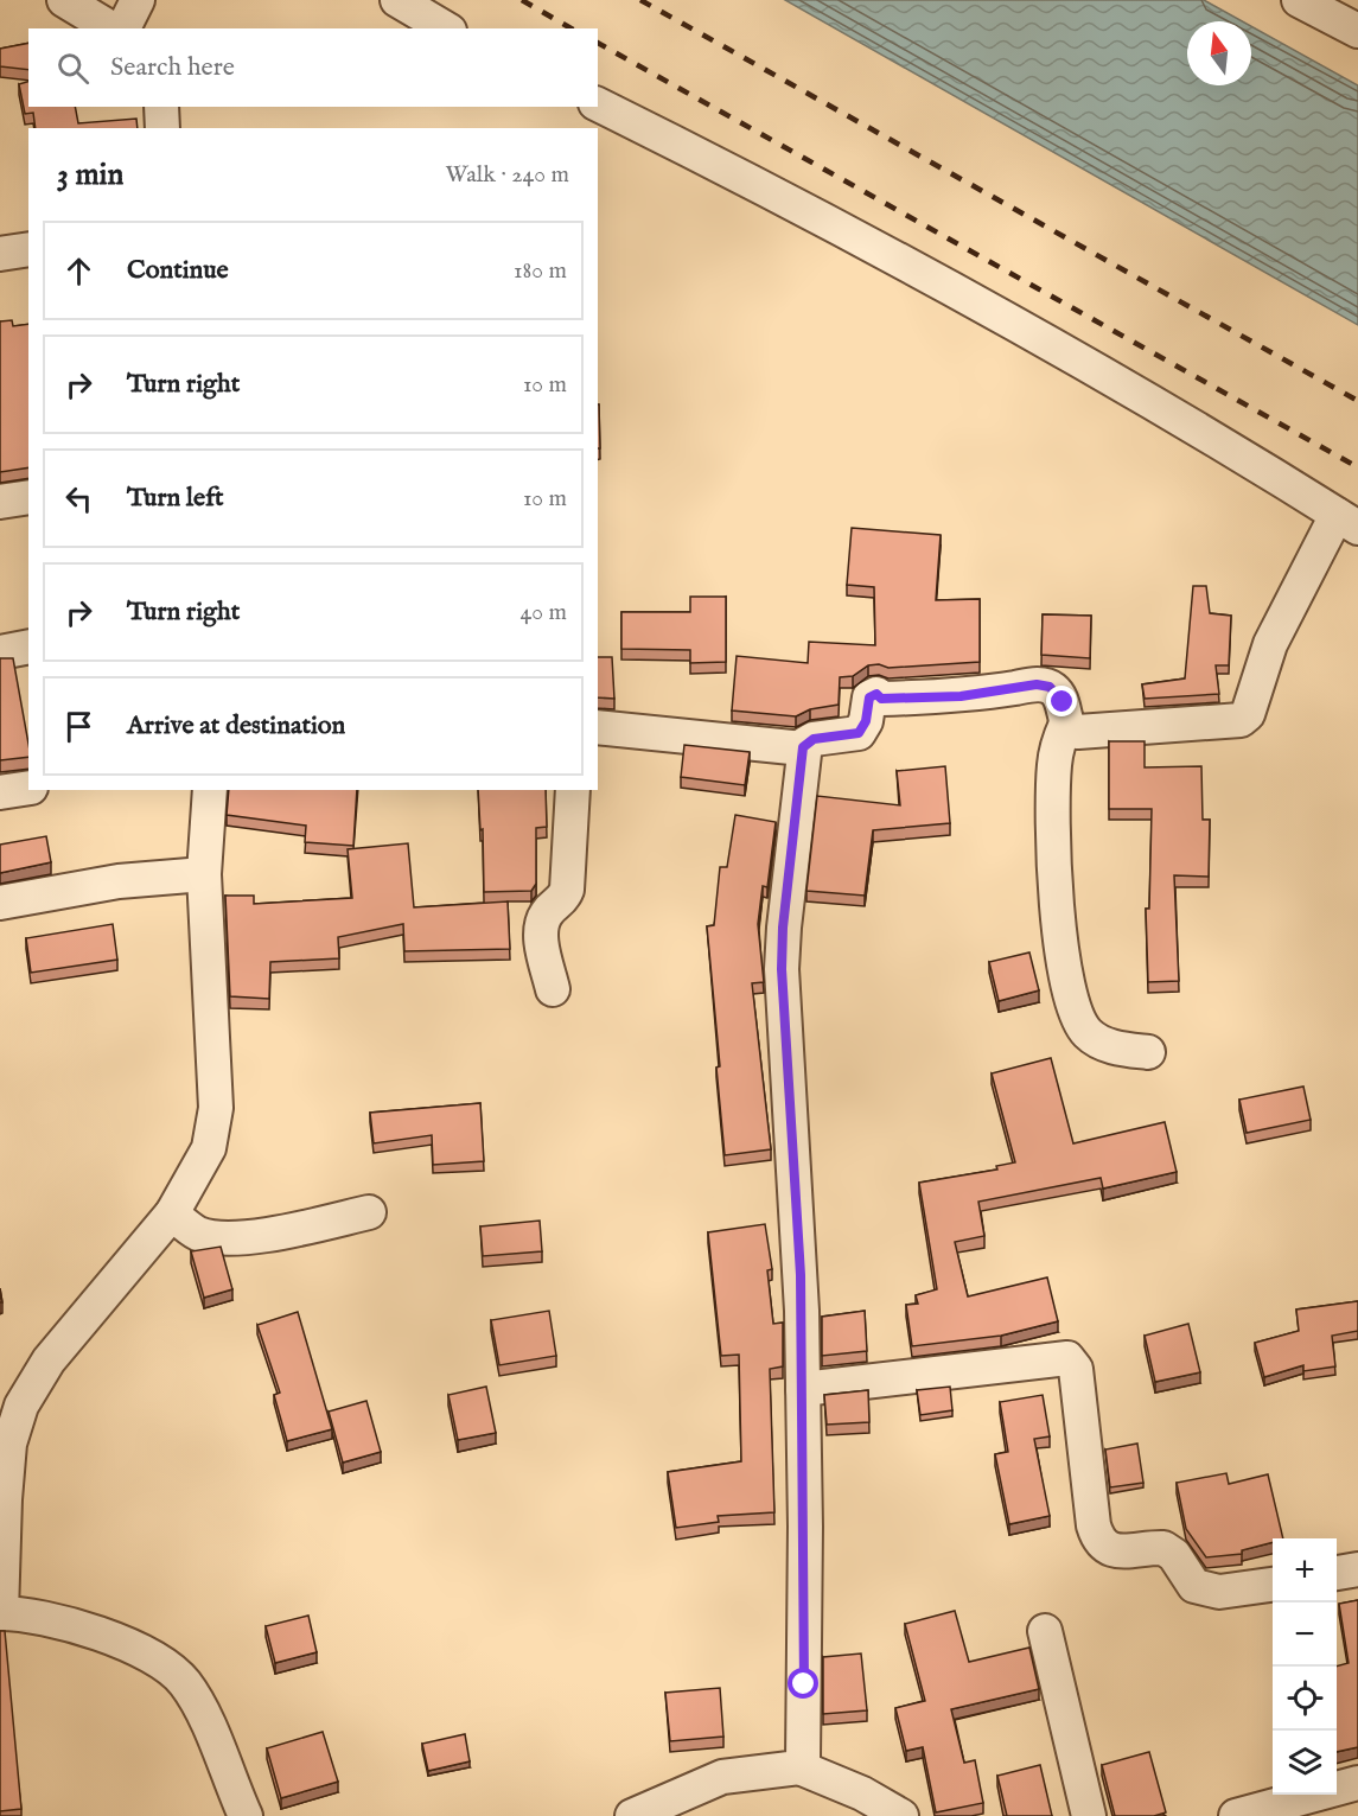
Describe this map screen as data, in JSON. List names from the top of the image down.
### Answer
{
  "north": "top",
  "page": {
    "search": "Search here",
    "heading": ["3 min", "Walk · 240 m"],
    "list": [
      ["Continue", "180 m"],
      ["Turn right", "10 m"],
      ["Turn left", "10 m"],
      ["Turn right", "40 m"],
      "Arrive at destination"
    ],
    "map_buttons": ["+", "−"]
  }
}
